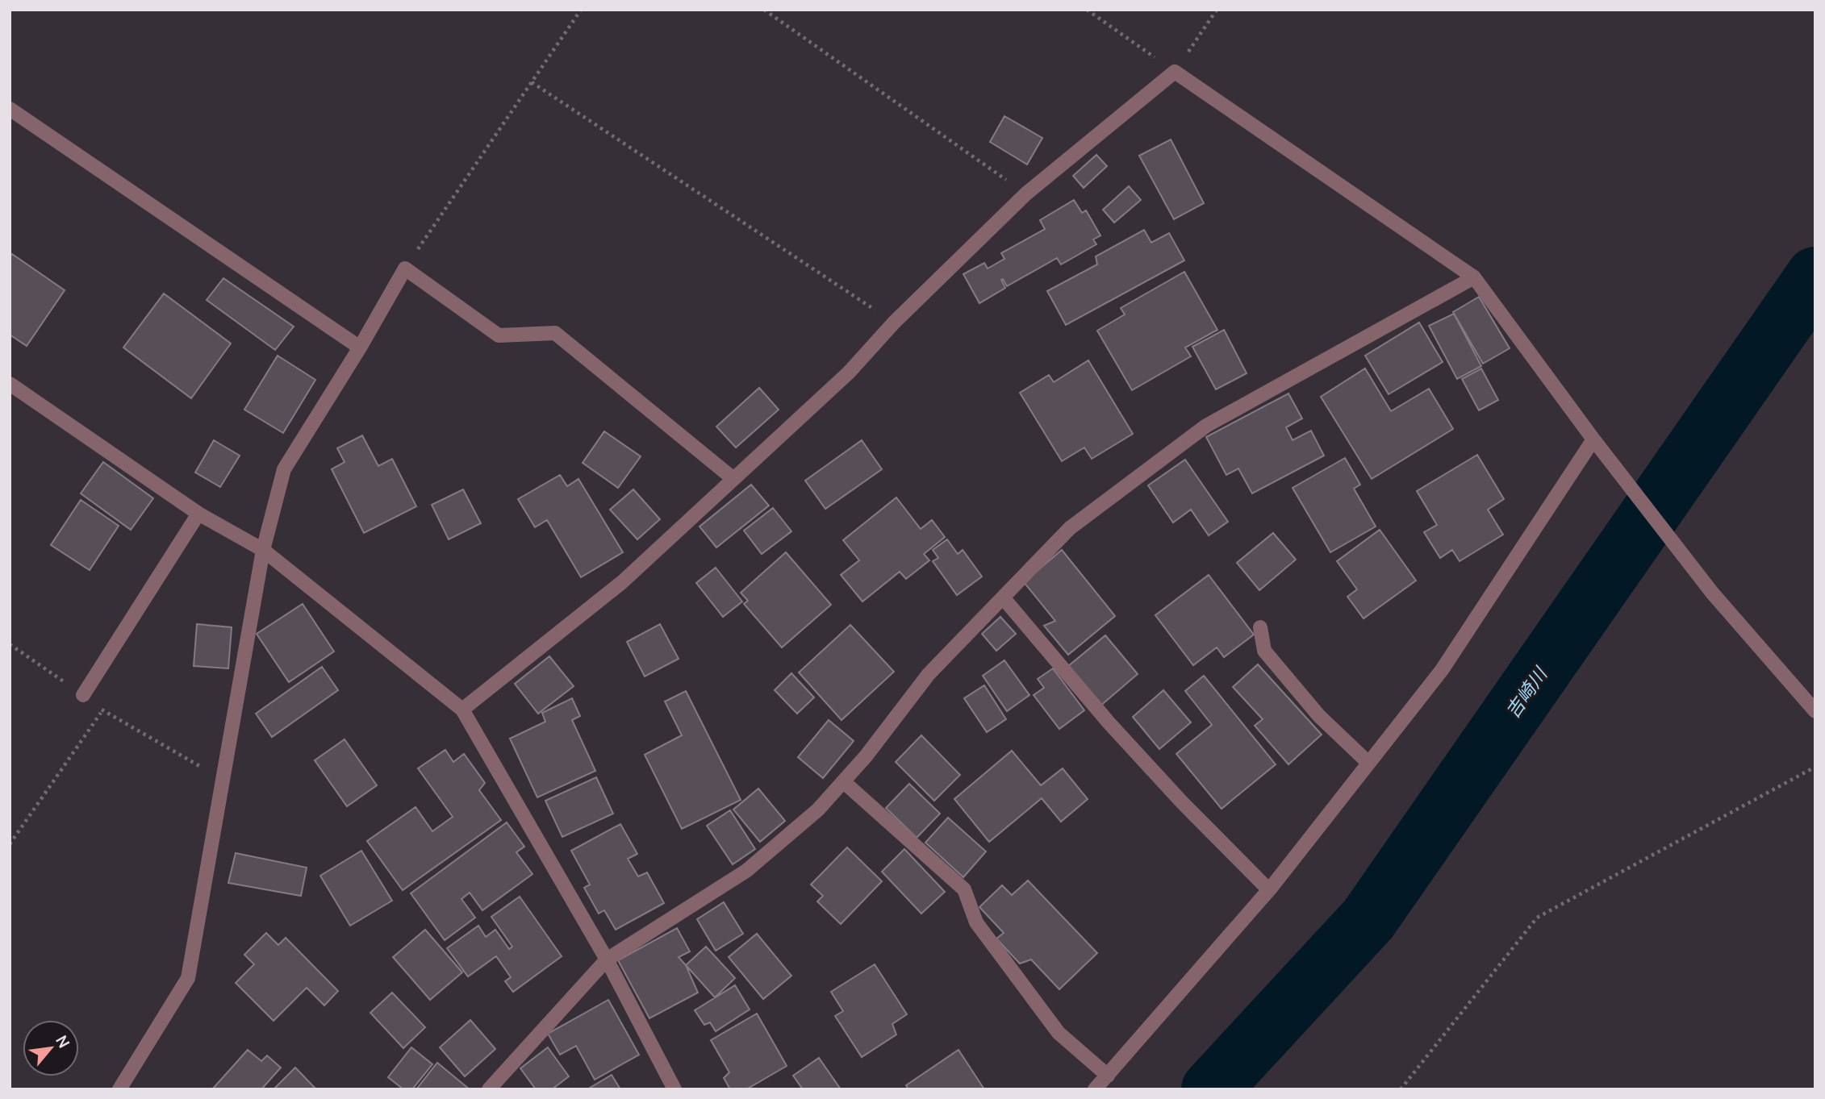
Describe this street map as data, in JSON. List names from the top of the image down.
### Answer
{
  "water": ["吉崎川"],
  "north": "top right"
}
